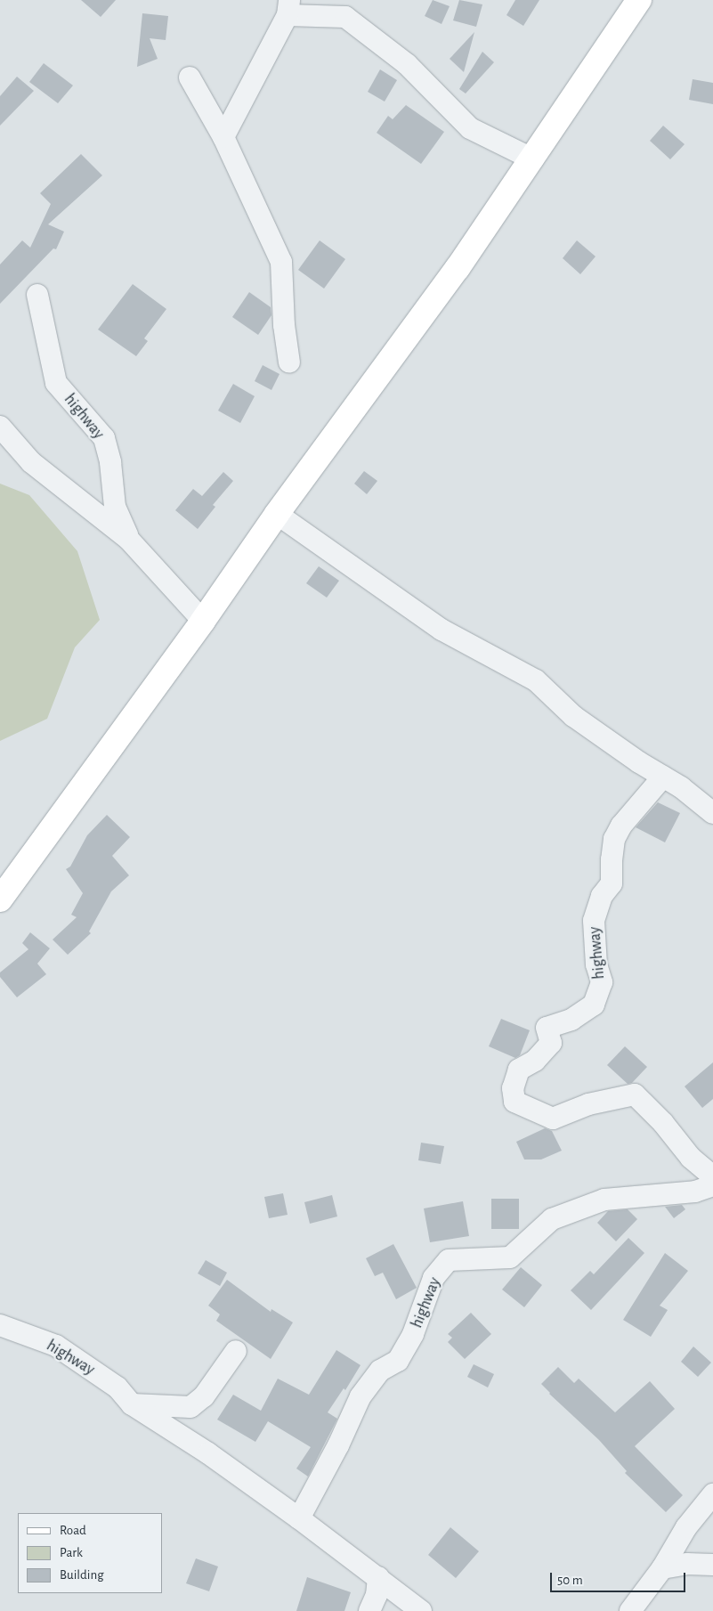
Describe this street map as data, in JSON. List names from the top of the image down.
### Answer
{
  "streets": {
    "street": ["highway"]
  },
  "legend": ["Road", "Park", "Building"],
  "scale_bar": "50 m"
}
